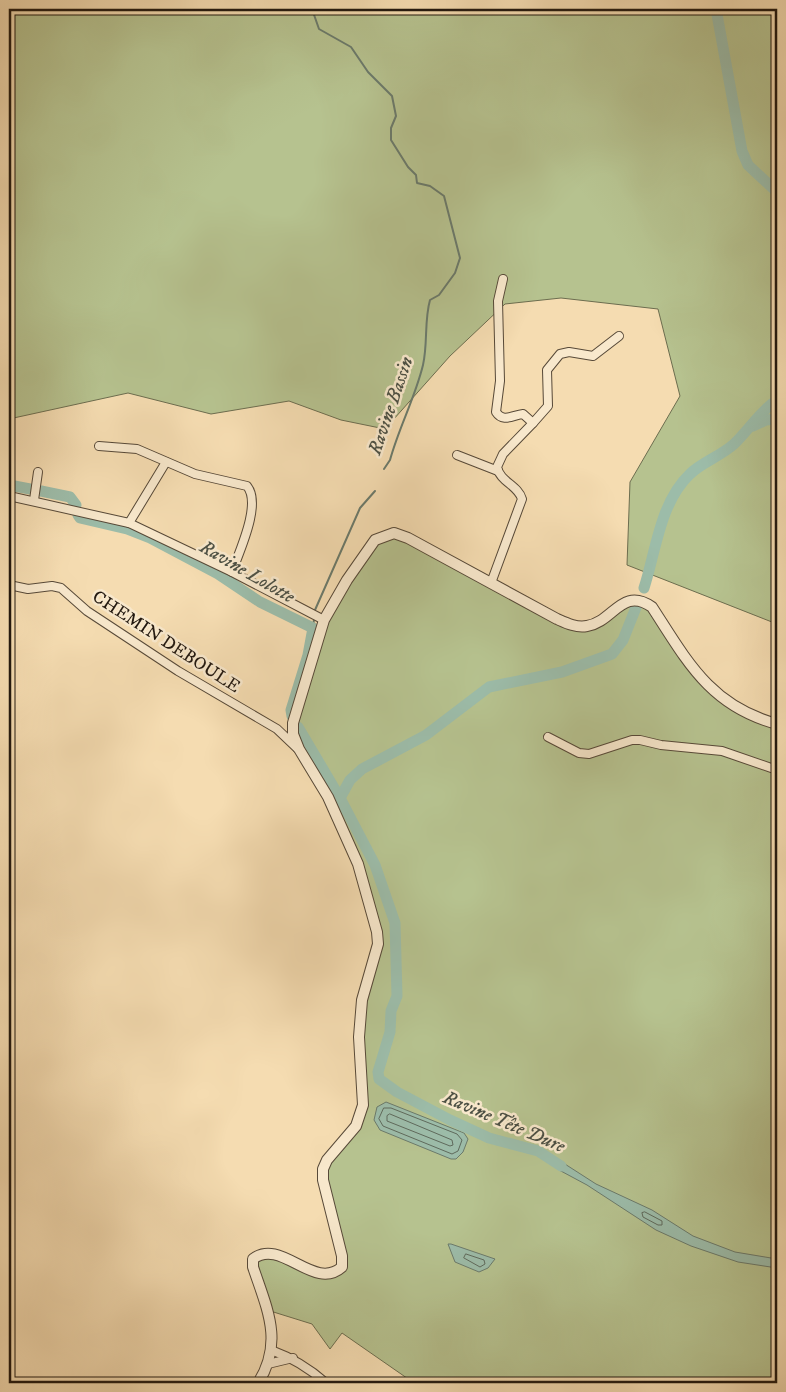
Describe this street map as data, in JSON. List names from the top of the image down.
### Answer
{
  "streets": {
    "street": ["CHEMIN DEBOULE"]
  },
  "water": ["Ravine Bassin", "Ravine Lolotte", "Ravine Tête Dure"]
}
